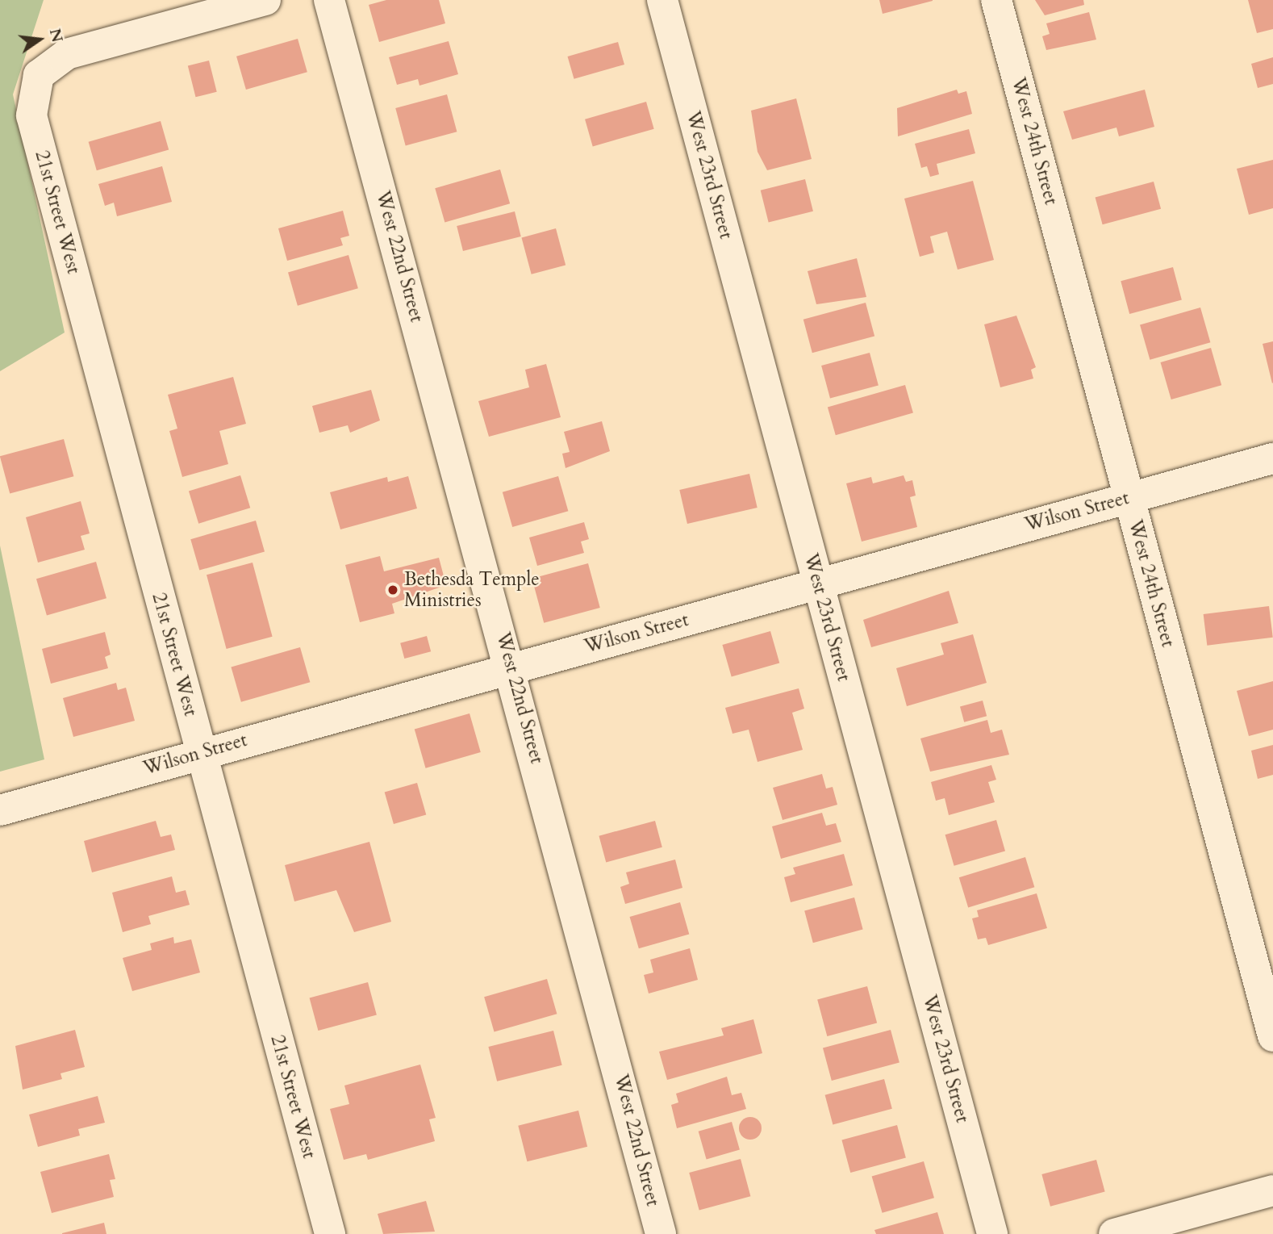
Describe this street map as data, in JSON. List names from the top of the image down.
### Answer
{
  "streets": {
    "street": [
      "West 24th Street",
      "West 23rd Street",
      "21st Street West",
      "West 22nd Street",
      "Wilson Street"
    ]
  },
  "crossings": [
    ["West 24th Street", "Wilson Street"],
    ["West 23rd Street", "Wilson Street"],
    ["21st Street West", "Wilson Street"],
    ["West 22nd Street", "Wilson Street"]
  ],
  "places": ["Bethesda Temple Ministries"],
  "north": "right"
}
